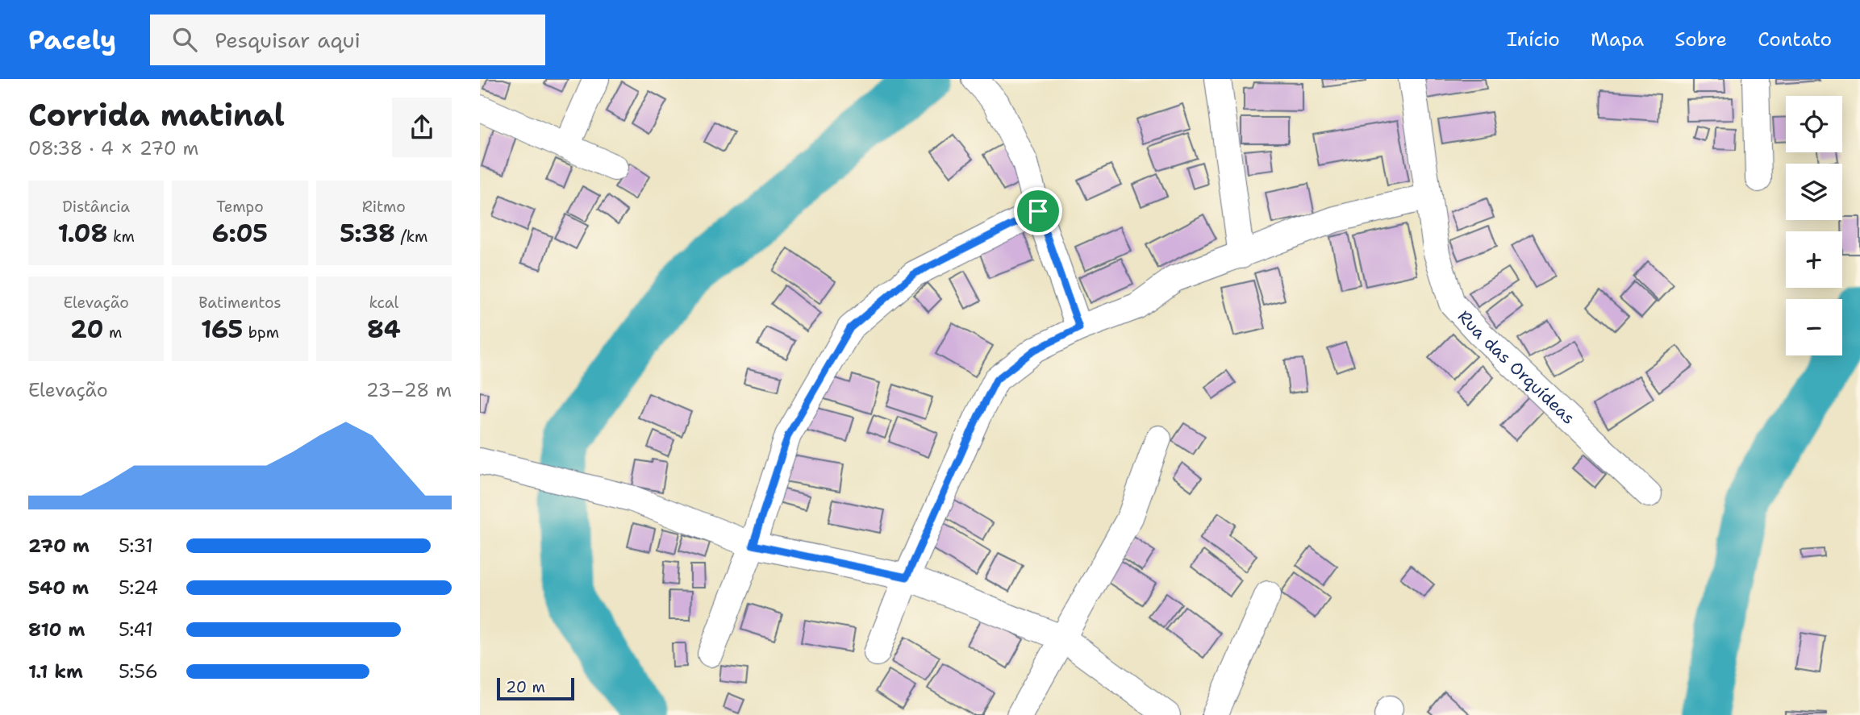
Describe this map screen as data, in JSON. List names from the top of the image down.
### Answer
{
  "streets": {
    "street": ["Rua das Orquídeas"]
  },
  "scale_bar": "20 m",
  "page": {
    "header": "Pacely",
    "search": "Pesquisar aqui",
    "nav": [
      "Início",
      "Mapa",
      "Sobre",
      "Contato"
    ],
    "heading": ["Corrida matinal", "08:38 · 4 × 270 m"],
    "map_buttons": ["+", "−"],
    "stats": [
      ["Distância", "1.08 km"],
      ["Tempo", "6:05"],
      ["Ritmo", "5:38 /km"],
      ["Elevação", "20 m"],
      ["Batimentos", "165 bpm"],
      ["kcal", "84"]
    ],
    "chart": ["Elevação", "23–28 m"],
    "list": [
      {
        "name": "270 m",
        "note": "5:31"
      },
      {
        "name": "540 m",
        "note": "5:24"
      },
      {
        "name": "810 m",
        "note": "5:41"
      },
      {
        "name": "1.1 km",
        "note": "5:56"
      }
    ],
    "scale": "20 m"
  }
}
